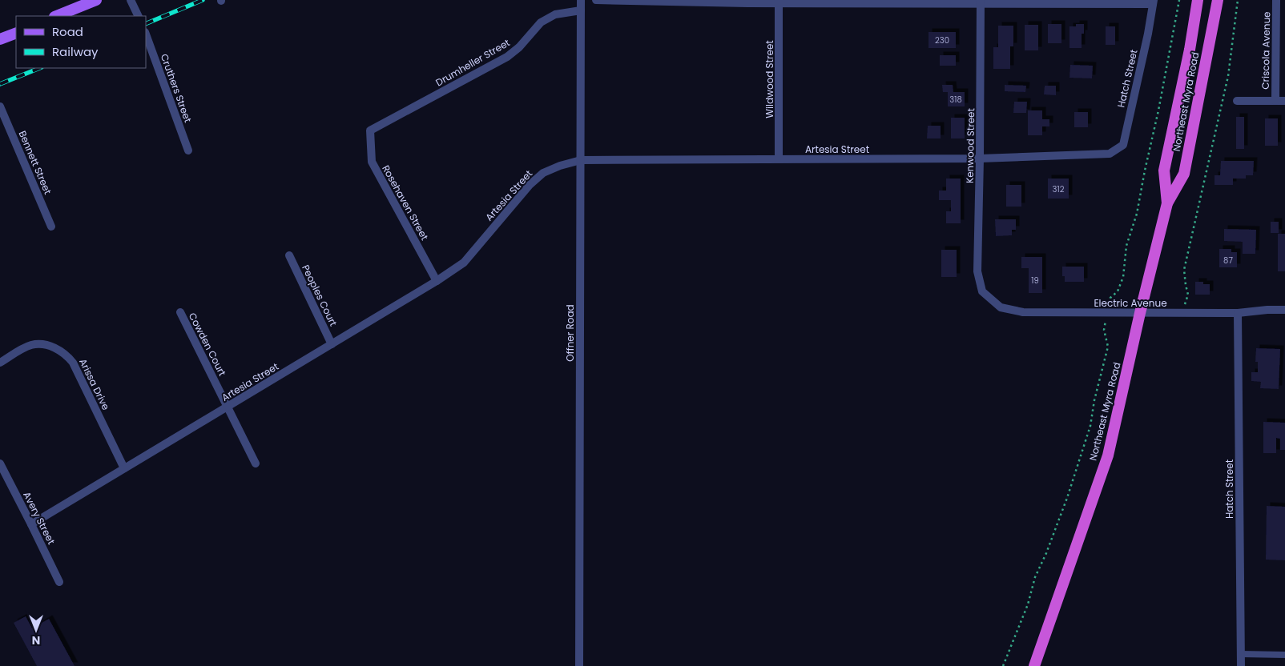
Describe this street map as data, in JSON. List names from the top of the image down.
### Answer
{
  "streets": {
    "highway": ["Northeast Myra Road"],
    "street": [
      "Criscola Avenue",
      "Drumheller Street",
      "Hatch Street",
      "Wildwood Street",
      "Cruthers Street",
      "Kenwood Street",
      "Artesia Street",
      "Bennett Street",
      "Rosehaven Street",
      "Peoples Court",
      "Electric Avenue",
      "Offner Road",
      "Cowden Court",
      "Arissa Drive",
      "Avery Street"
    ]
  },
  "crossings": [
    ["Drumheller Street", "Rosehaven Street"],
    ["Drumheller Street", "Offner Road"],
    ["Hatch Street", "Artesia Street"],
    ["Hatch Street", "Electric Avenue"],
    ["Wildwood Street", "Artesia Street"],
    ["Northeast Myra Road", "Electric Avenue"],
    ["Kenwood Street", "Artesia Street"],
    ["Kenwood Street", "Electric Avenue"],
    ["Artesia Street", "Rosehaven Street"],
    ["Artesia Street", "Peoples Court"],
    ["Artesia Street", "Offner Road"],
    ["Artesia Street", "Cowden Court"],
    ["Artesia Street", "Arissa Drive"],
    ["Artesia Street", "Avery Street"]
  ],
  "house_numbers": [
    "230",
    "318",
    "312",
    "87",
    "19"
  ],
  "legend": ["Road", "Railway"],
  "north": "bottom"
}
